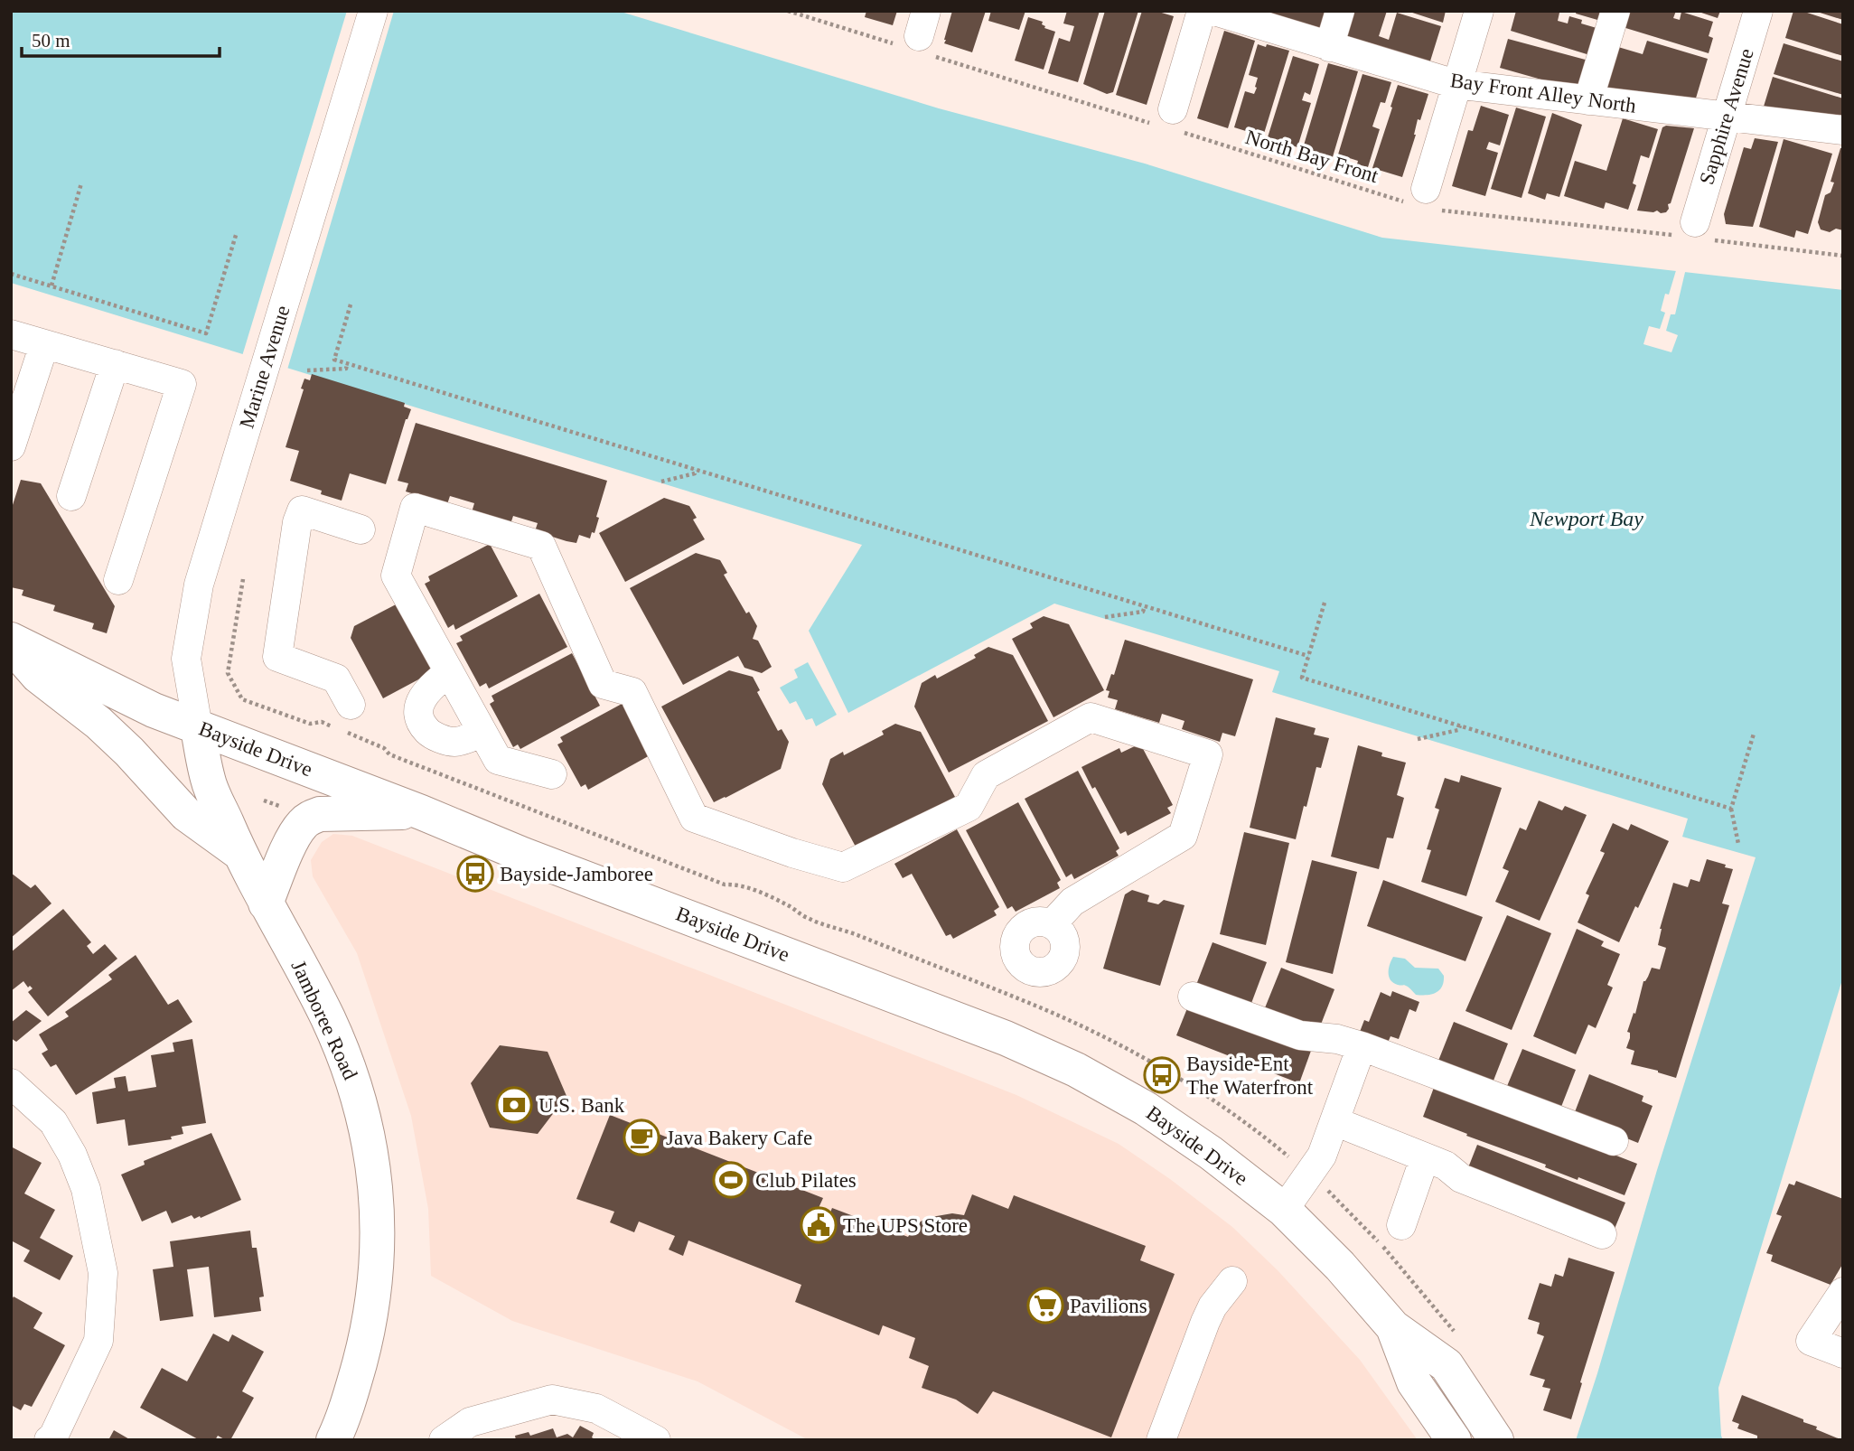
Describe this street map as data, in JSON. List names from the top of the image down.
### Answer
{
  "streets": {
    "main road": ["Bayside Drive", "Jamboree Road"],
    "street": ["Bay Front Alley North", "Sapphire Avenue", "Marine Avenue"],
    "path": ["North Bay Front"]
  },
  "crossings": [
    ["Bay Front Alley North", "Sapphire Avenue"],
    ["Sapphire Avenue", "North Bay Front"],
    ["Marine Avenue", "Bayside Drive"],
    ["Marine Avenue", "Jamboree Road"],
    ["Bayside Drive", "Jamboree Road"]
  ],
  "water": ["Newport Bay"],
  "places": {
    "bus stop": ["Bayside-Jamboree", "Bayside-Ent The Waterfront"],
    "bank": ["U.S. Bank"],
    "cafe": ["Java Bakery Cafe"],
    "sports": ["Club Pilates"],
    "public building": ["The UPS Store"],
    "supermarket": ["Pavilions"]
  },
  "scale_bar": "50 m"
}
